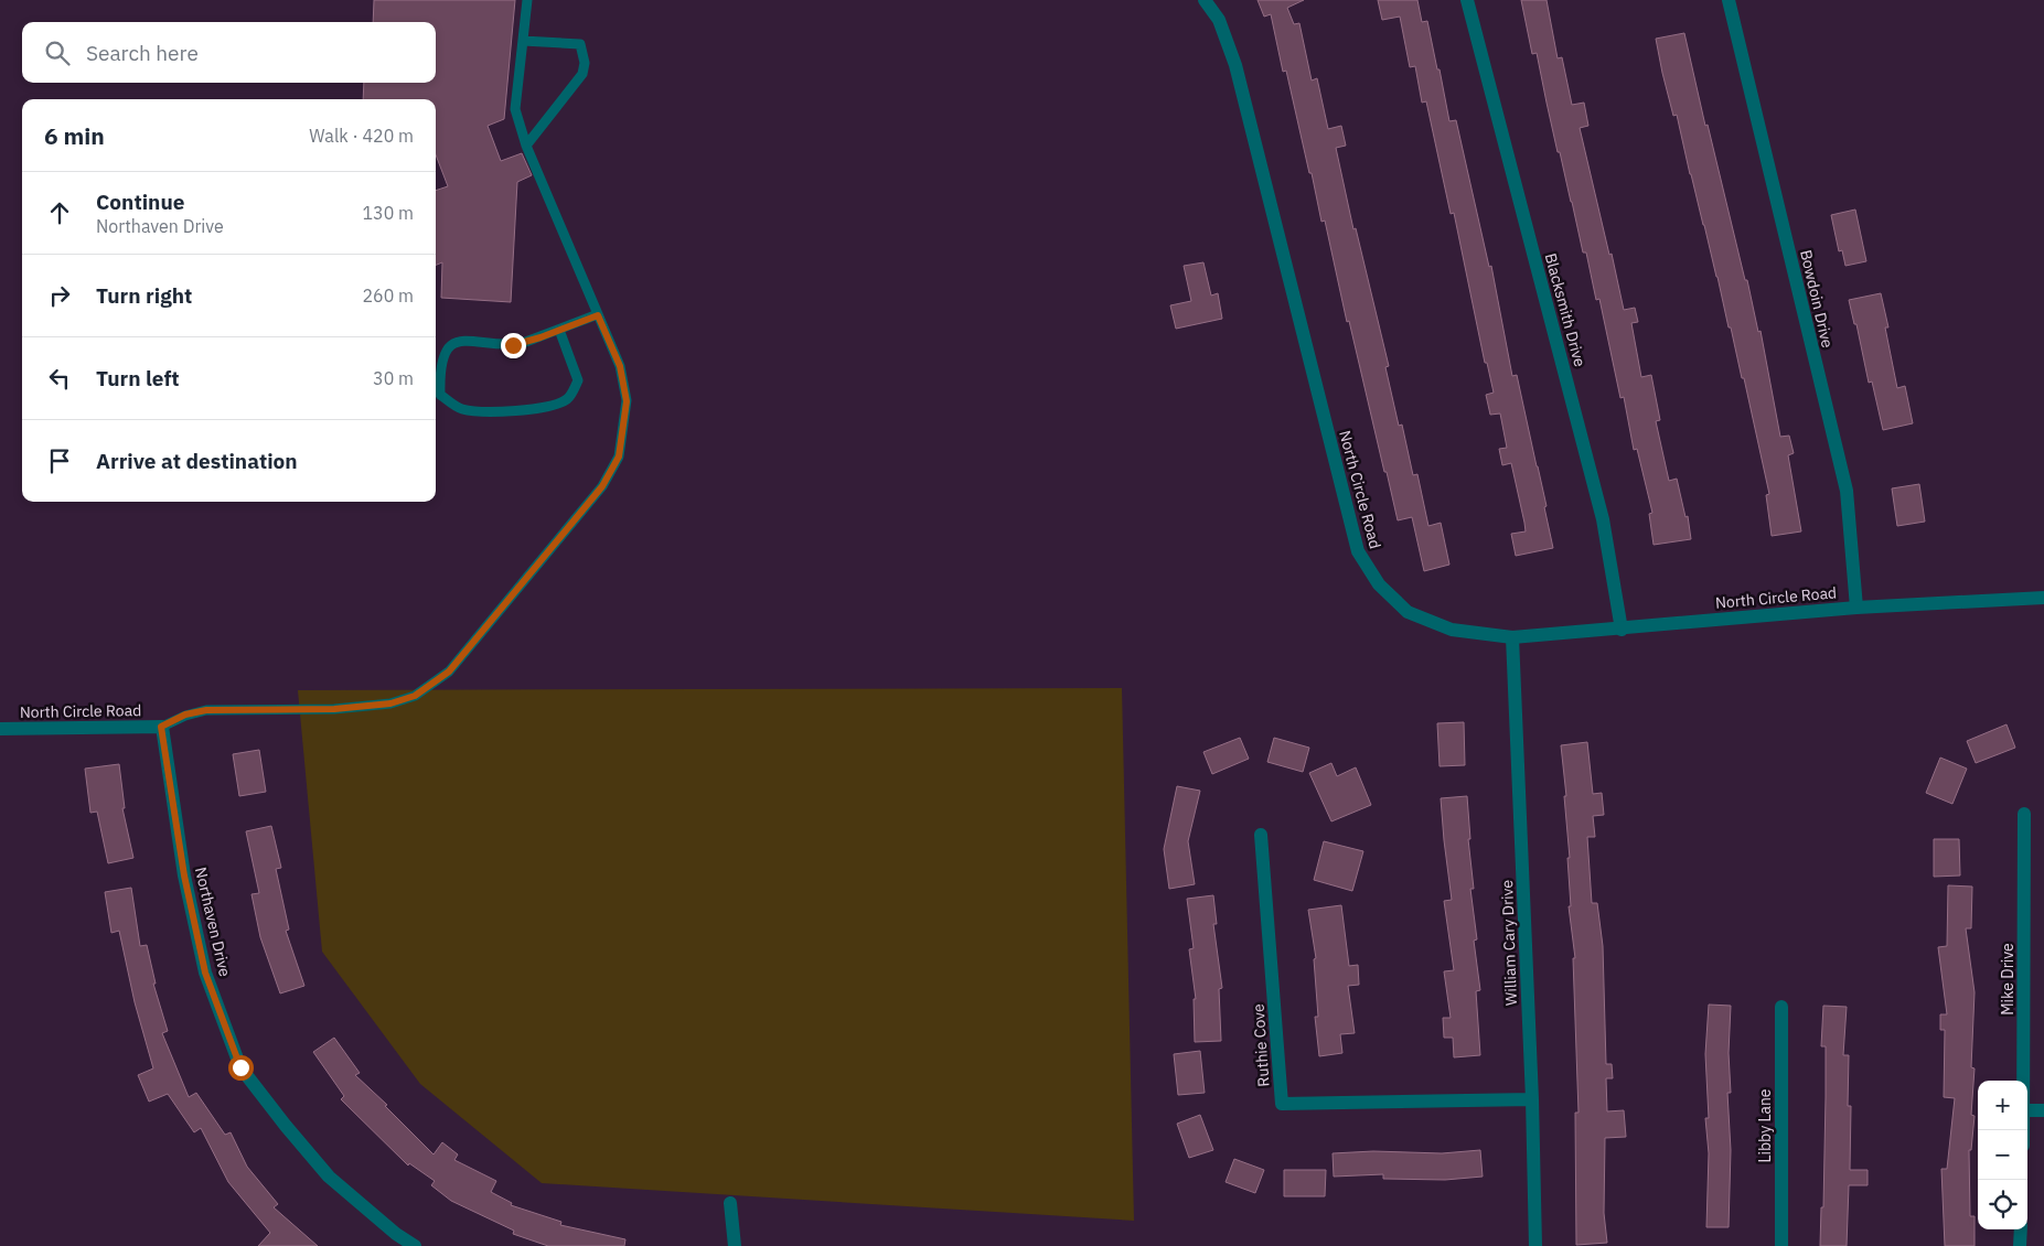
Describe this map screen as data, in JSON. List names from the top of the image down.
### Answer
{
  "streets": {
    "street": [
      "Bowdoin Drive",
      "Blacksmith Drive",
      "North Circle Road",
      "Northaven Drive",
      "William Cary Drive",
      "Mike Drive",
      "Ruthie Cove",
      "Libby Lane"
    ]
  },
  "crossings": [
    ["Bowdoin Drive", "North Circle Road"],
    ["Blacksmith Drive", "North Circle Road"],
    ["North Circle Road", "Northaven Drive"],
    ["North Circle Road", "William Cary Drive"],
    ["William Cary Drive", "Ruthie Cove"]
  ],
  "page": {
    "search": "Search here",
    "heading": ["6 min", "Walk · 420 m"],
    "list": [
      ["Continue", "Northaven Drive", "130 m"],
      ["Turn right", "260 m"],
      ["Turn left", "30 m"],
      "Arrive at destination"
    ],
    "map_buttons": ["+", "−"]
  }
}
